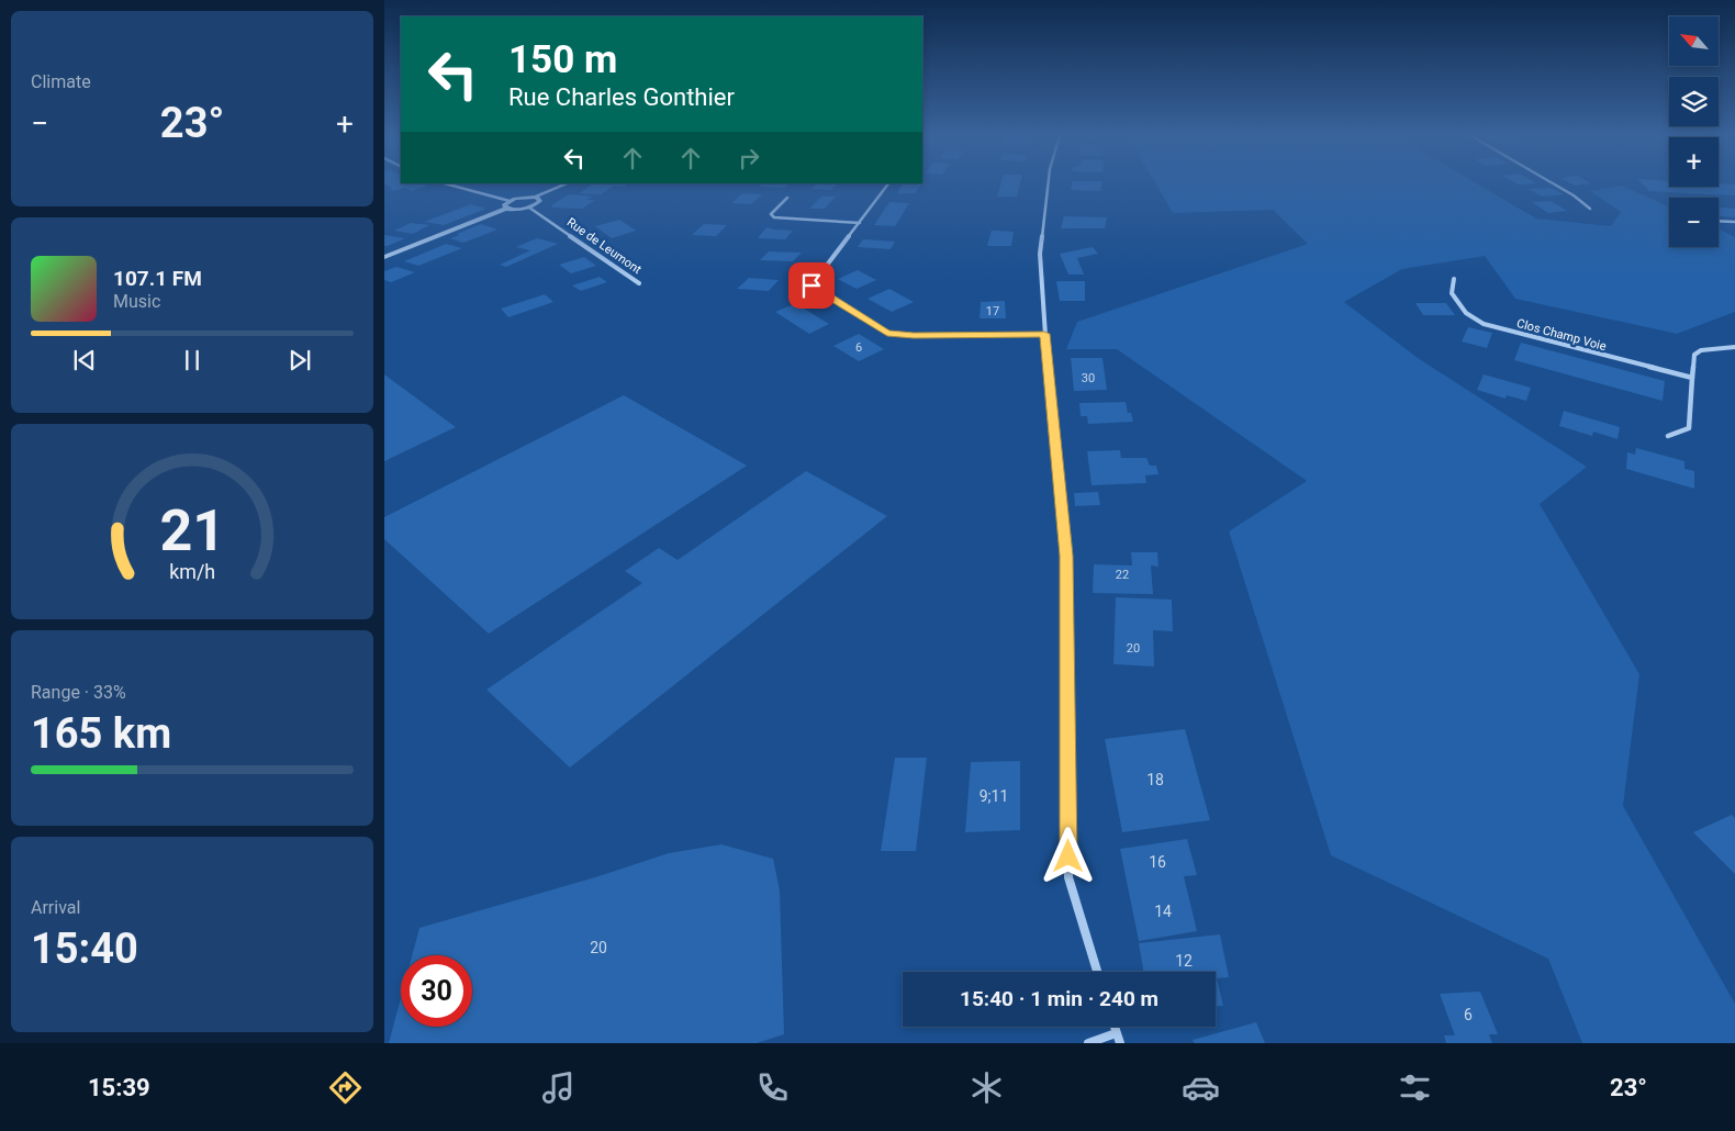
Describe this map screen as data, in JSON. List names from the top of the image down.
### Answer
{
  "streets": {
    "street": ["Rue de Leumont", "Clos Champ Voie"]
  },
  "house_numbers": [
    "17",
    "6",
    "30",
    "22",
    "20",
    "18",
    "9;11",
    "16",
    "14",
    "20",
    "12",
    "6"
  ],
  "north": "top left",
  "page": {
    "tile": [
      "Climate",
      ["Range · 33%", "165 km"],
      ["Arrival", "15:40"]
    ],
    "map_buttons": ["+", "−"],
    "turn": ["150 m", "Rue Charles Gonthier"],
    "heat": ["−", "23°", "+"],
    "song": ["107.1 FM", "Music"],
    "limit": "30",
    "trip": "15:40 · 1 min · 240 m",
    "tabs": ["15:39", "23°"],
    "gauge": ["21", "km/h"]
  }
}
